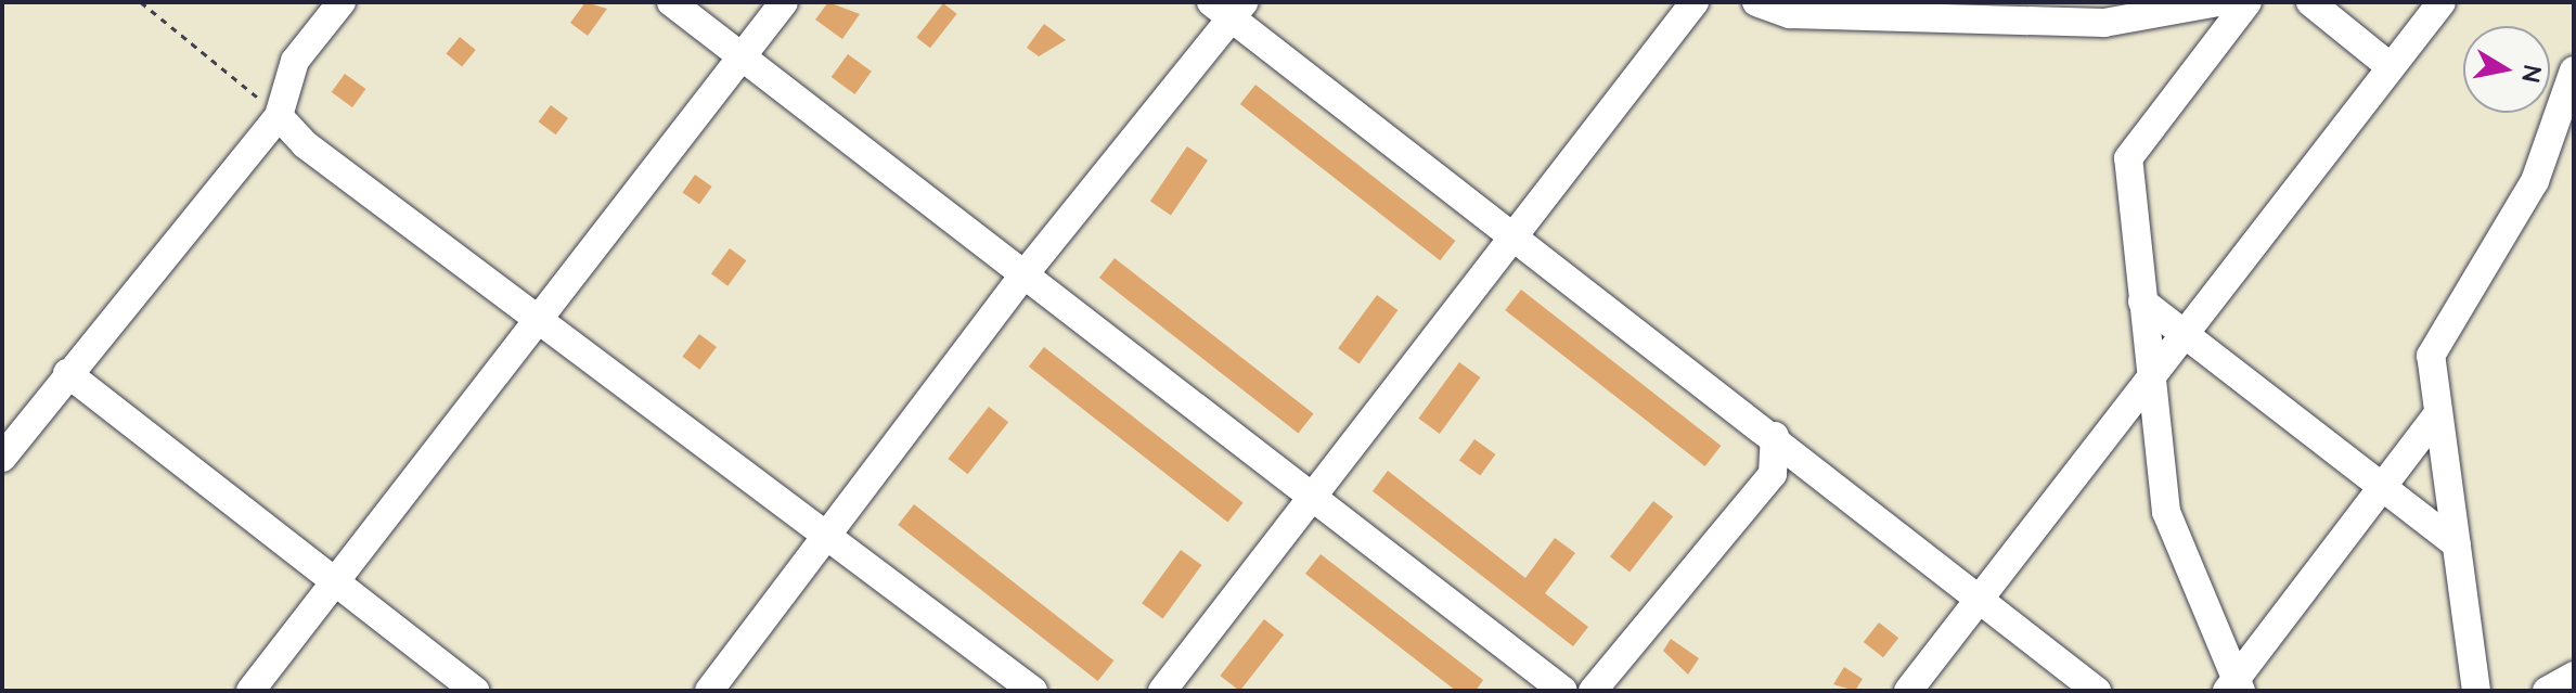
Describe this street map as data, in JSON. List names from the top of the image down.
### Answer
{
  "north": "right"
}
